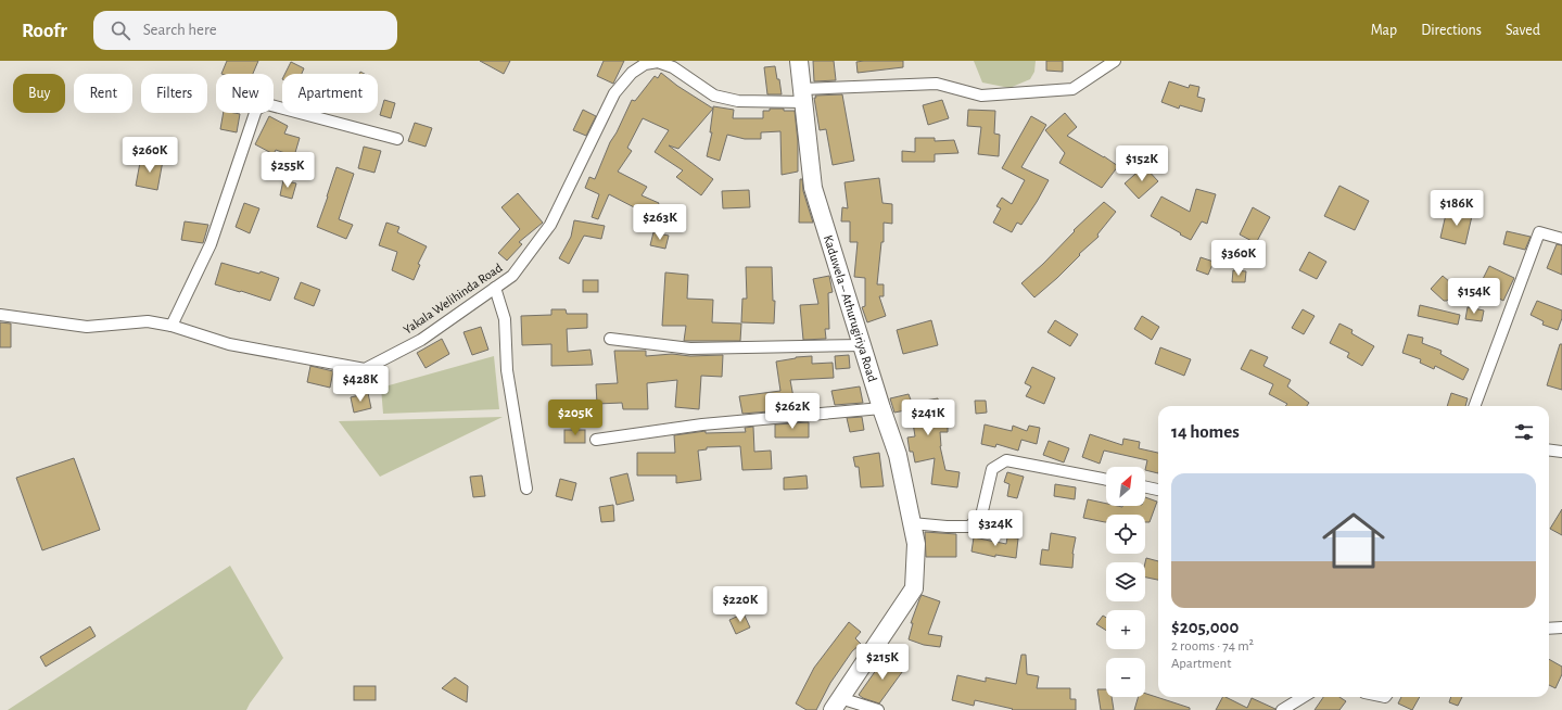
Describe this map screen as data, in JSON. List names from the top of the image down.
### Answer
{
  "streets": {
    "main road": ["Kaduwela – Athurugiriya Road"],
    "street": ["Yakala Welihinda Road"]
  },
  "crossings": [
    ["Yakala Welihinda Road", "Kaduwela – Athurugiriya Road"]
  ],
  "north": "top right",
  "page": {
    "header": "Roofr",
    "search": "Search here",
    "nav": ["Map", "Directions", "Saved"],
    "chip": [
      "Buy",
      "Rent",
      "Filters",
      "New",
      "Apartment"
    ],
    "price": [
      "$260K",
      "$152K",
      "$255K",
      "$186K",
      "$263K",
      "$360K",
      "$154K",
      "$428K",
      "$262K",
      "$205K",
      "$241K",
      "$324K",
      "$220K",
      "$215K"
    ],
    "heading": "14 homes",
    "list": [
      {
        "name": "$205,000",
        "note": "2 rooms · 74 m² · Apartment"
      }
    ],
    "map_buttons": ["+", "−"]
  }
}
